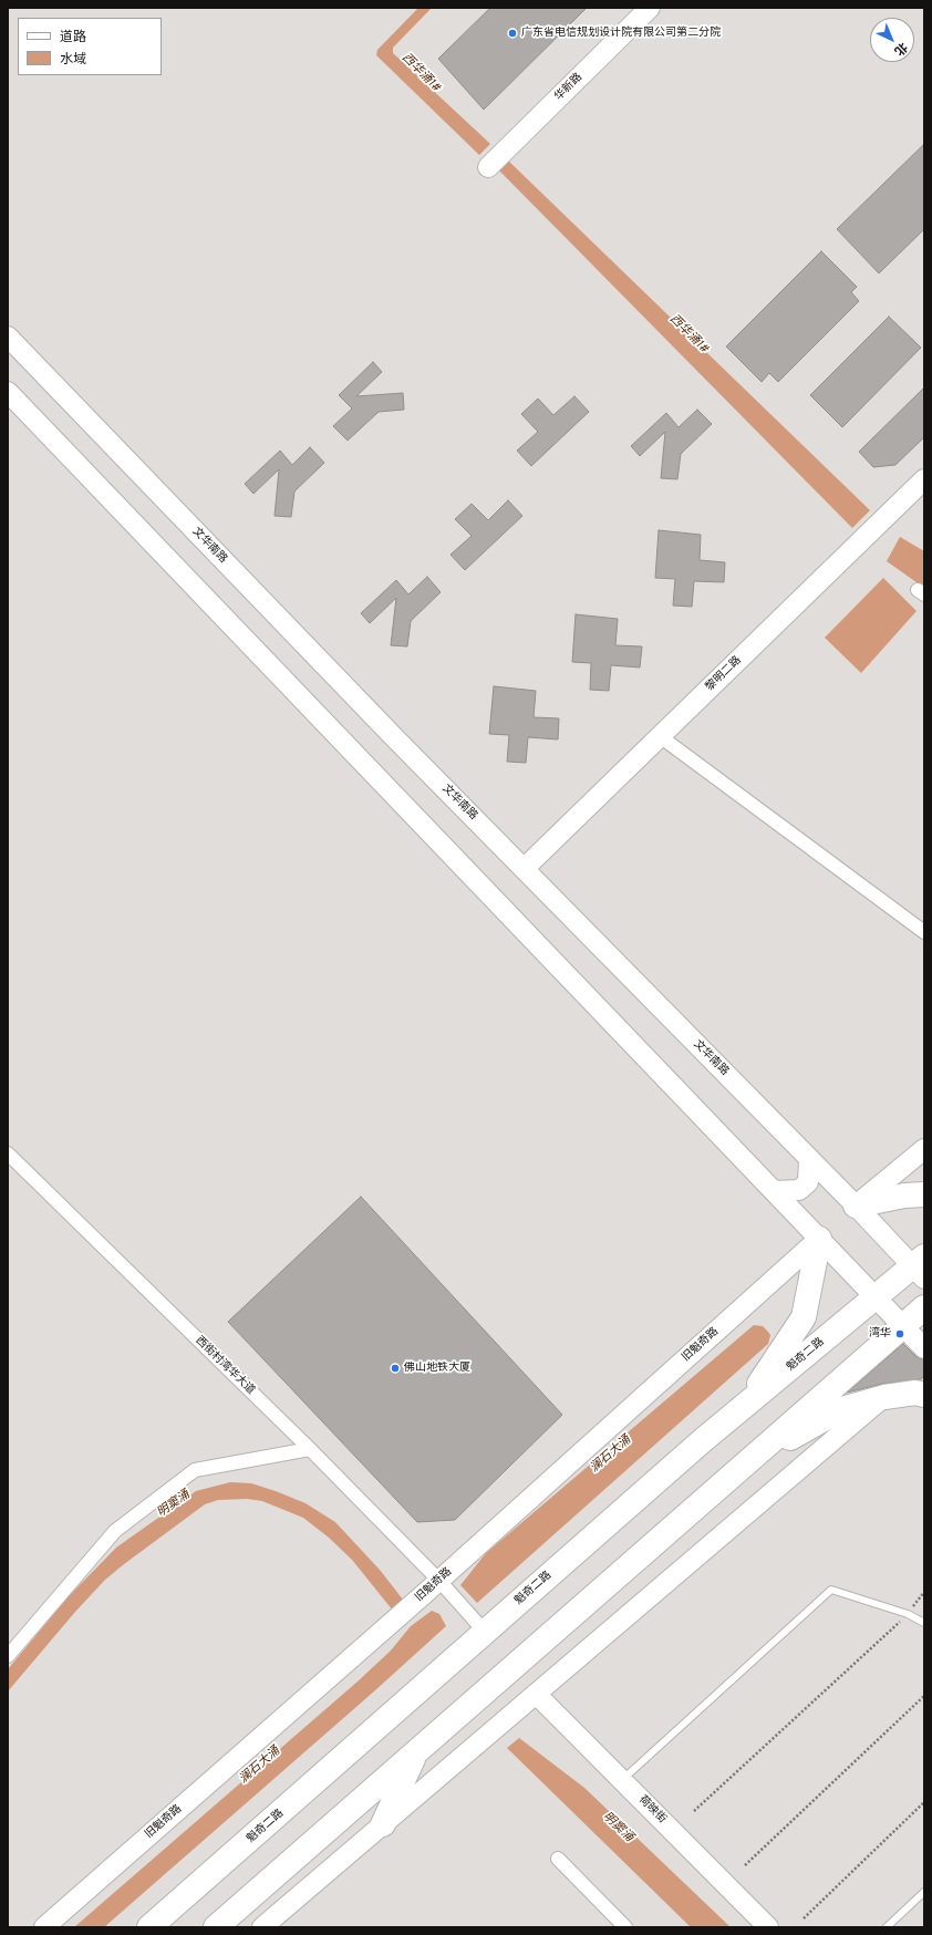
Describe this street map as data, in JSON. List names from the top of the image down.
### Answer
{
  "streets": {
    "highway": ["魁奇二路"],
    "main road": [
      "华新路",
      "文华南路",
      "黎明二路",
      "旧魁奇路",
      "荷映街"
    ],
    "street": ["西街村湾华大道"]
  },
  "crossings": [
    ["文华南路", "黎明二路"],
    ["文华南路", "魁奇二路"],
    ["旧魁奇路", "西街村湾华大道"],
    ["魁奇二路", "西街村湾华大道"]
  ],
  "water": ["西华涌1#", "澜石大涌", "明窦涌"],
  "places": ["广东省电信规划设计院有限公司第二分院", "湾华", "佛山地铁大厦"],
  "legend": ["道路", "水域"],
  "north": "bottom right"
}
